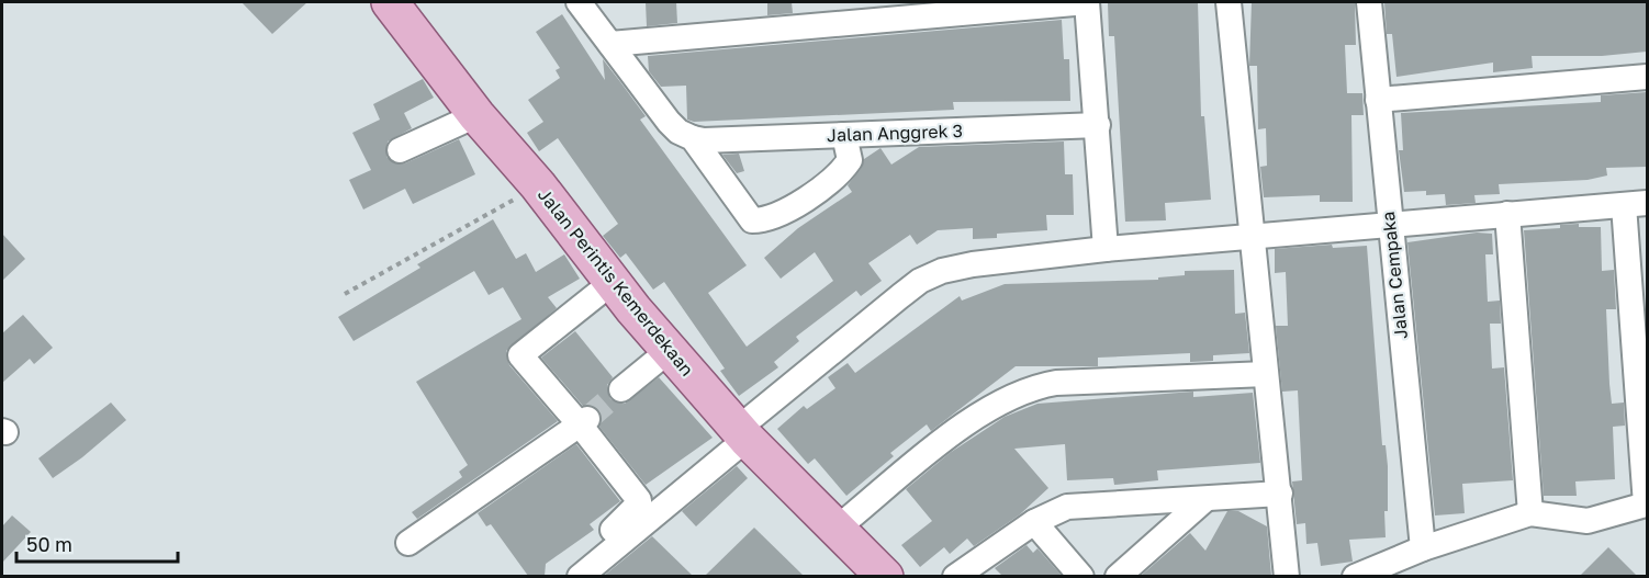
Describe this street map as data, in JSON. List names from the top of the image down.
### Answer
{
  "streets": {
    "main road": ["Jalan Perintis Kemerdekaan"],
    "street": ["Jalan Anggrek 3", "Jalan Cempaka"]
  },
  "scale_bar": "50 m"
}
